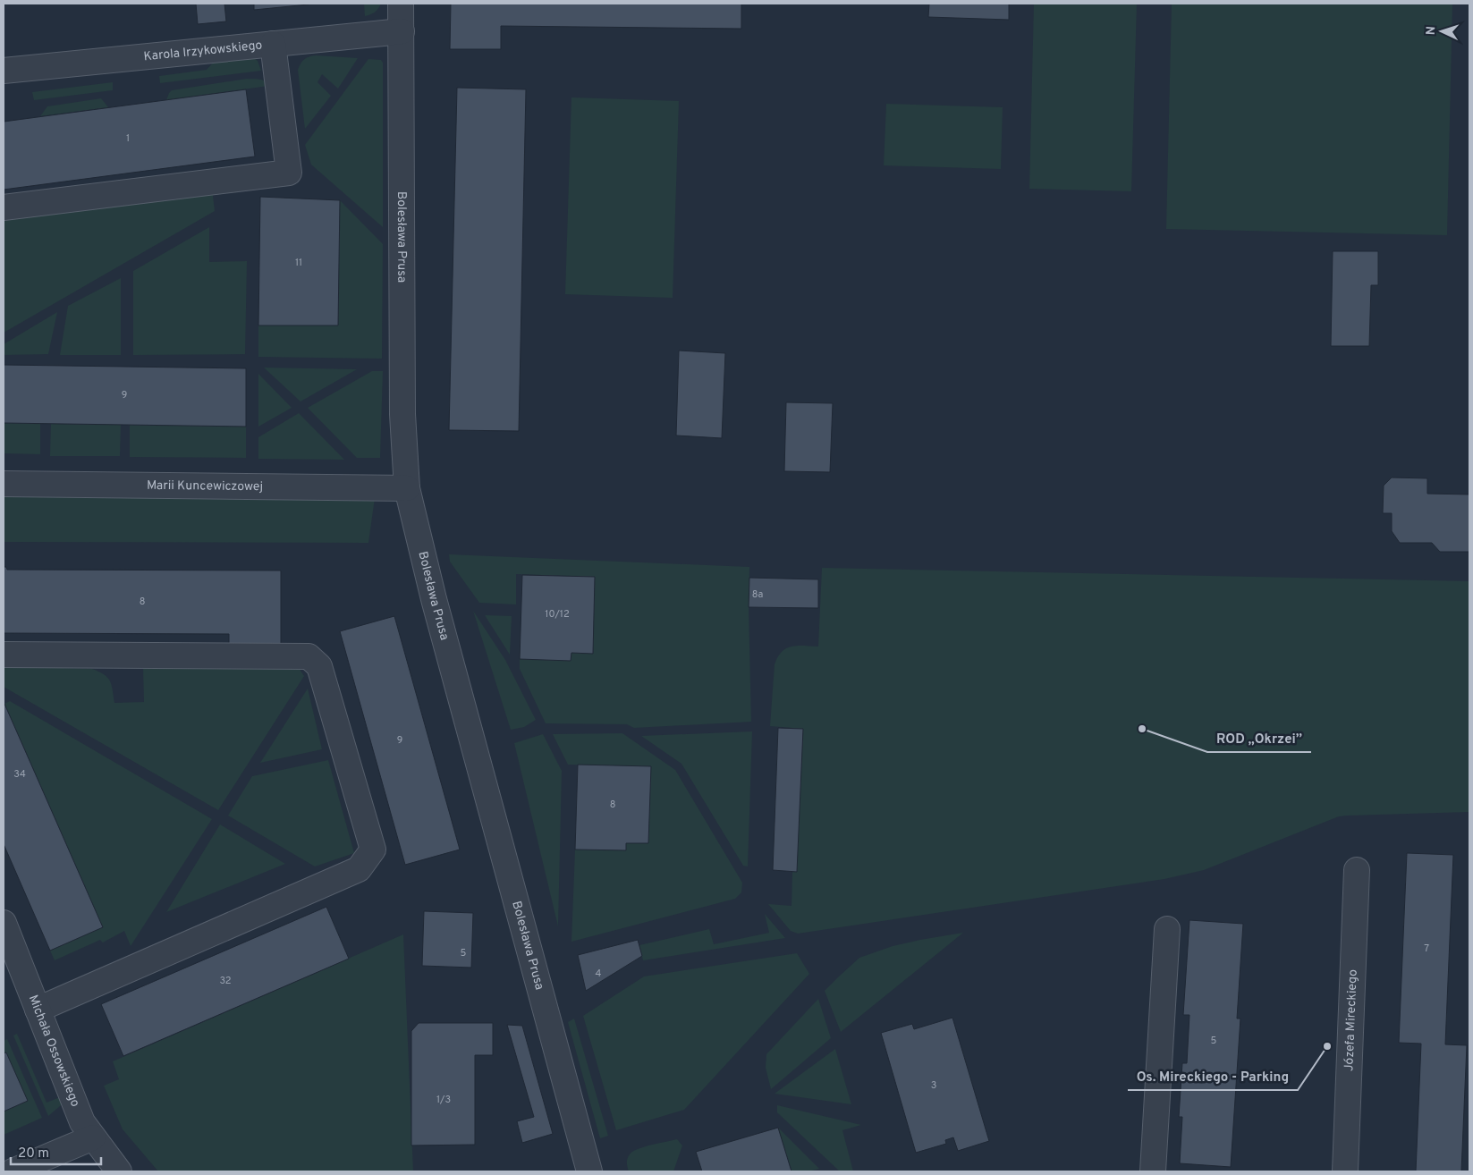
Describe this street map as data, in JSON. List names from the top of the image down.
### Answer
{
  "streets": {
    "street": [
      "Karola Irzykowskiego",
      "Bolesława Prusa",
      "Marii Kuncewiczowej",
      "Józefa Mireckiego",
      "Michała Ossowskiego"
    ]
  },
  "crossings": [
    ["Karola Irzykowskiego", "Bolesława Prusa"],
    ["Bolesława Prusa", "Marii Kuncewiczowej"]
  ],
  "places": ["ROD „Okrzei”", "Os. Mireckiego - Parking"],
  "house_numbers": [
    "1",
    "11",
    "9",
    "8a",
    "8",
    "10/12",
    "9",
    "34",
    "8",
    "7",
    "5",
    "4",
    "32",
    "5",
    "3",
    "1/3"
  ],
  "scale_bar": "20 m",
  "north": "left"
}
